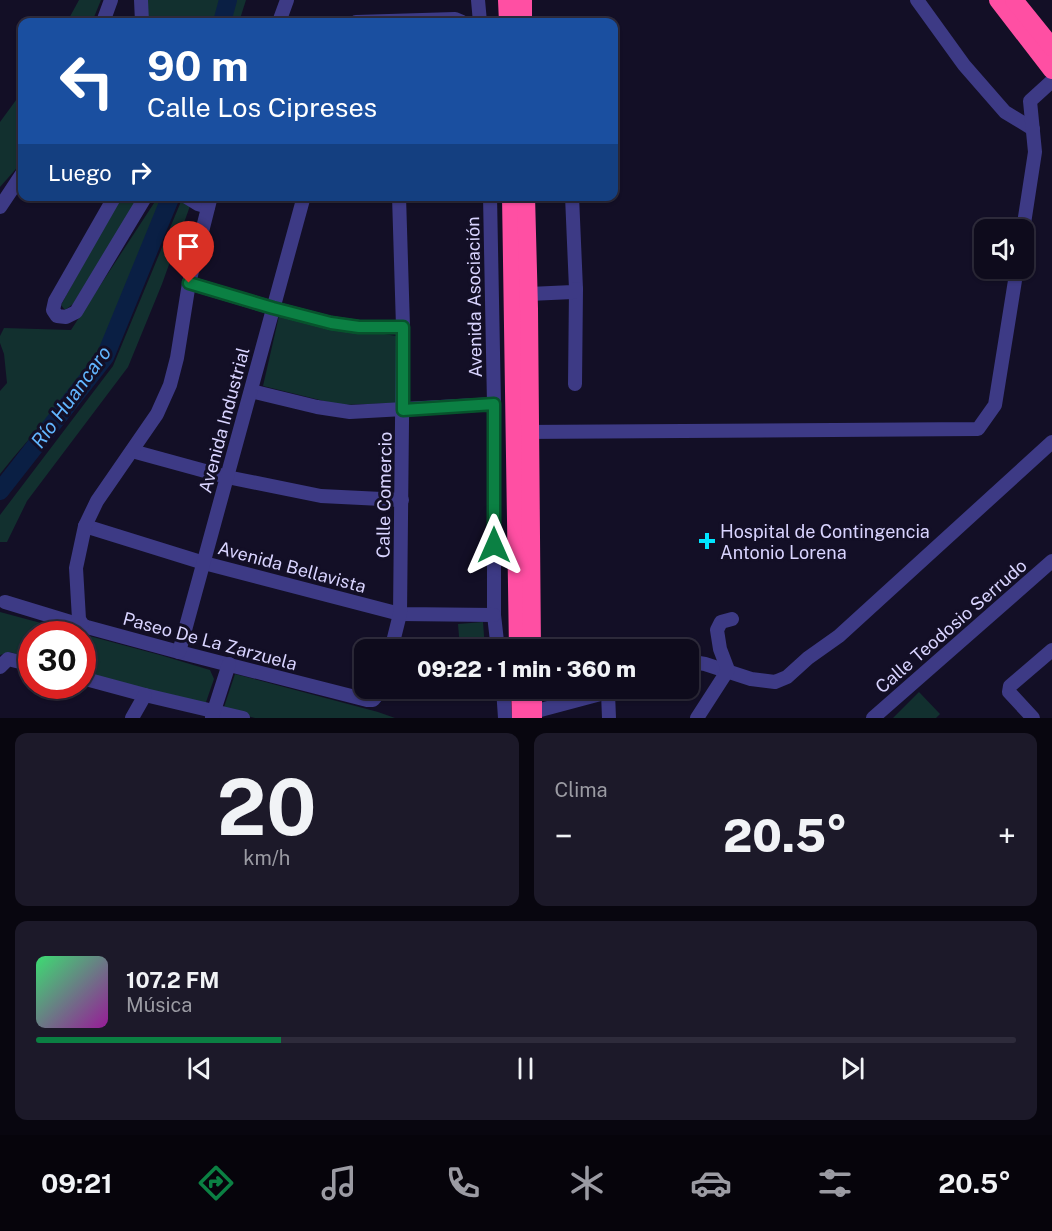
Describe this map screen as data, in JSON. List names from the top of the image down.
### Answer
{
  "streets": {
    "street": [
      "Avenida Asociación",
      "Avenida Industrial",
      "Calle Comercio",
      "Avenida Bellavista",
      "Calle Teodosio Serrudo",
      "Paseo De La Zarzuela"
    ]
  },
  "crossings": [
    ["Avenida Asociación", "Avenida Bellavista"],
    ["Avenida Industrial", "Avenida Bellavista"],
    ["Avenida Industrial", "Paseo De La Zarzuela"],
    ["Calle Comercio", "Avenida Bellavista"]
  ],
  "water": ["Río Huancaro"],
  "places": {
    "health": ["Hospital de Contingencia Antonio Lorena"]
  },
  "page": {
    "turn": ["90 m", "Calle Los Cipreses"],
    "then": "Luego",
    "limit": "30",
    "trip": "09:22 · 1 min · 360 m",
    "tile": [
      ["20", "km/h"],
      "Clima"
    ],
    "heat": ["−", "20.5°", "+"],
    "song": ["107.2 FM", "Música"],
    "tabs": ["09:21", "20.5°"]
  }
}
